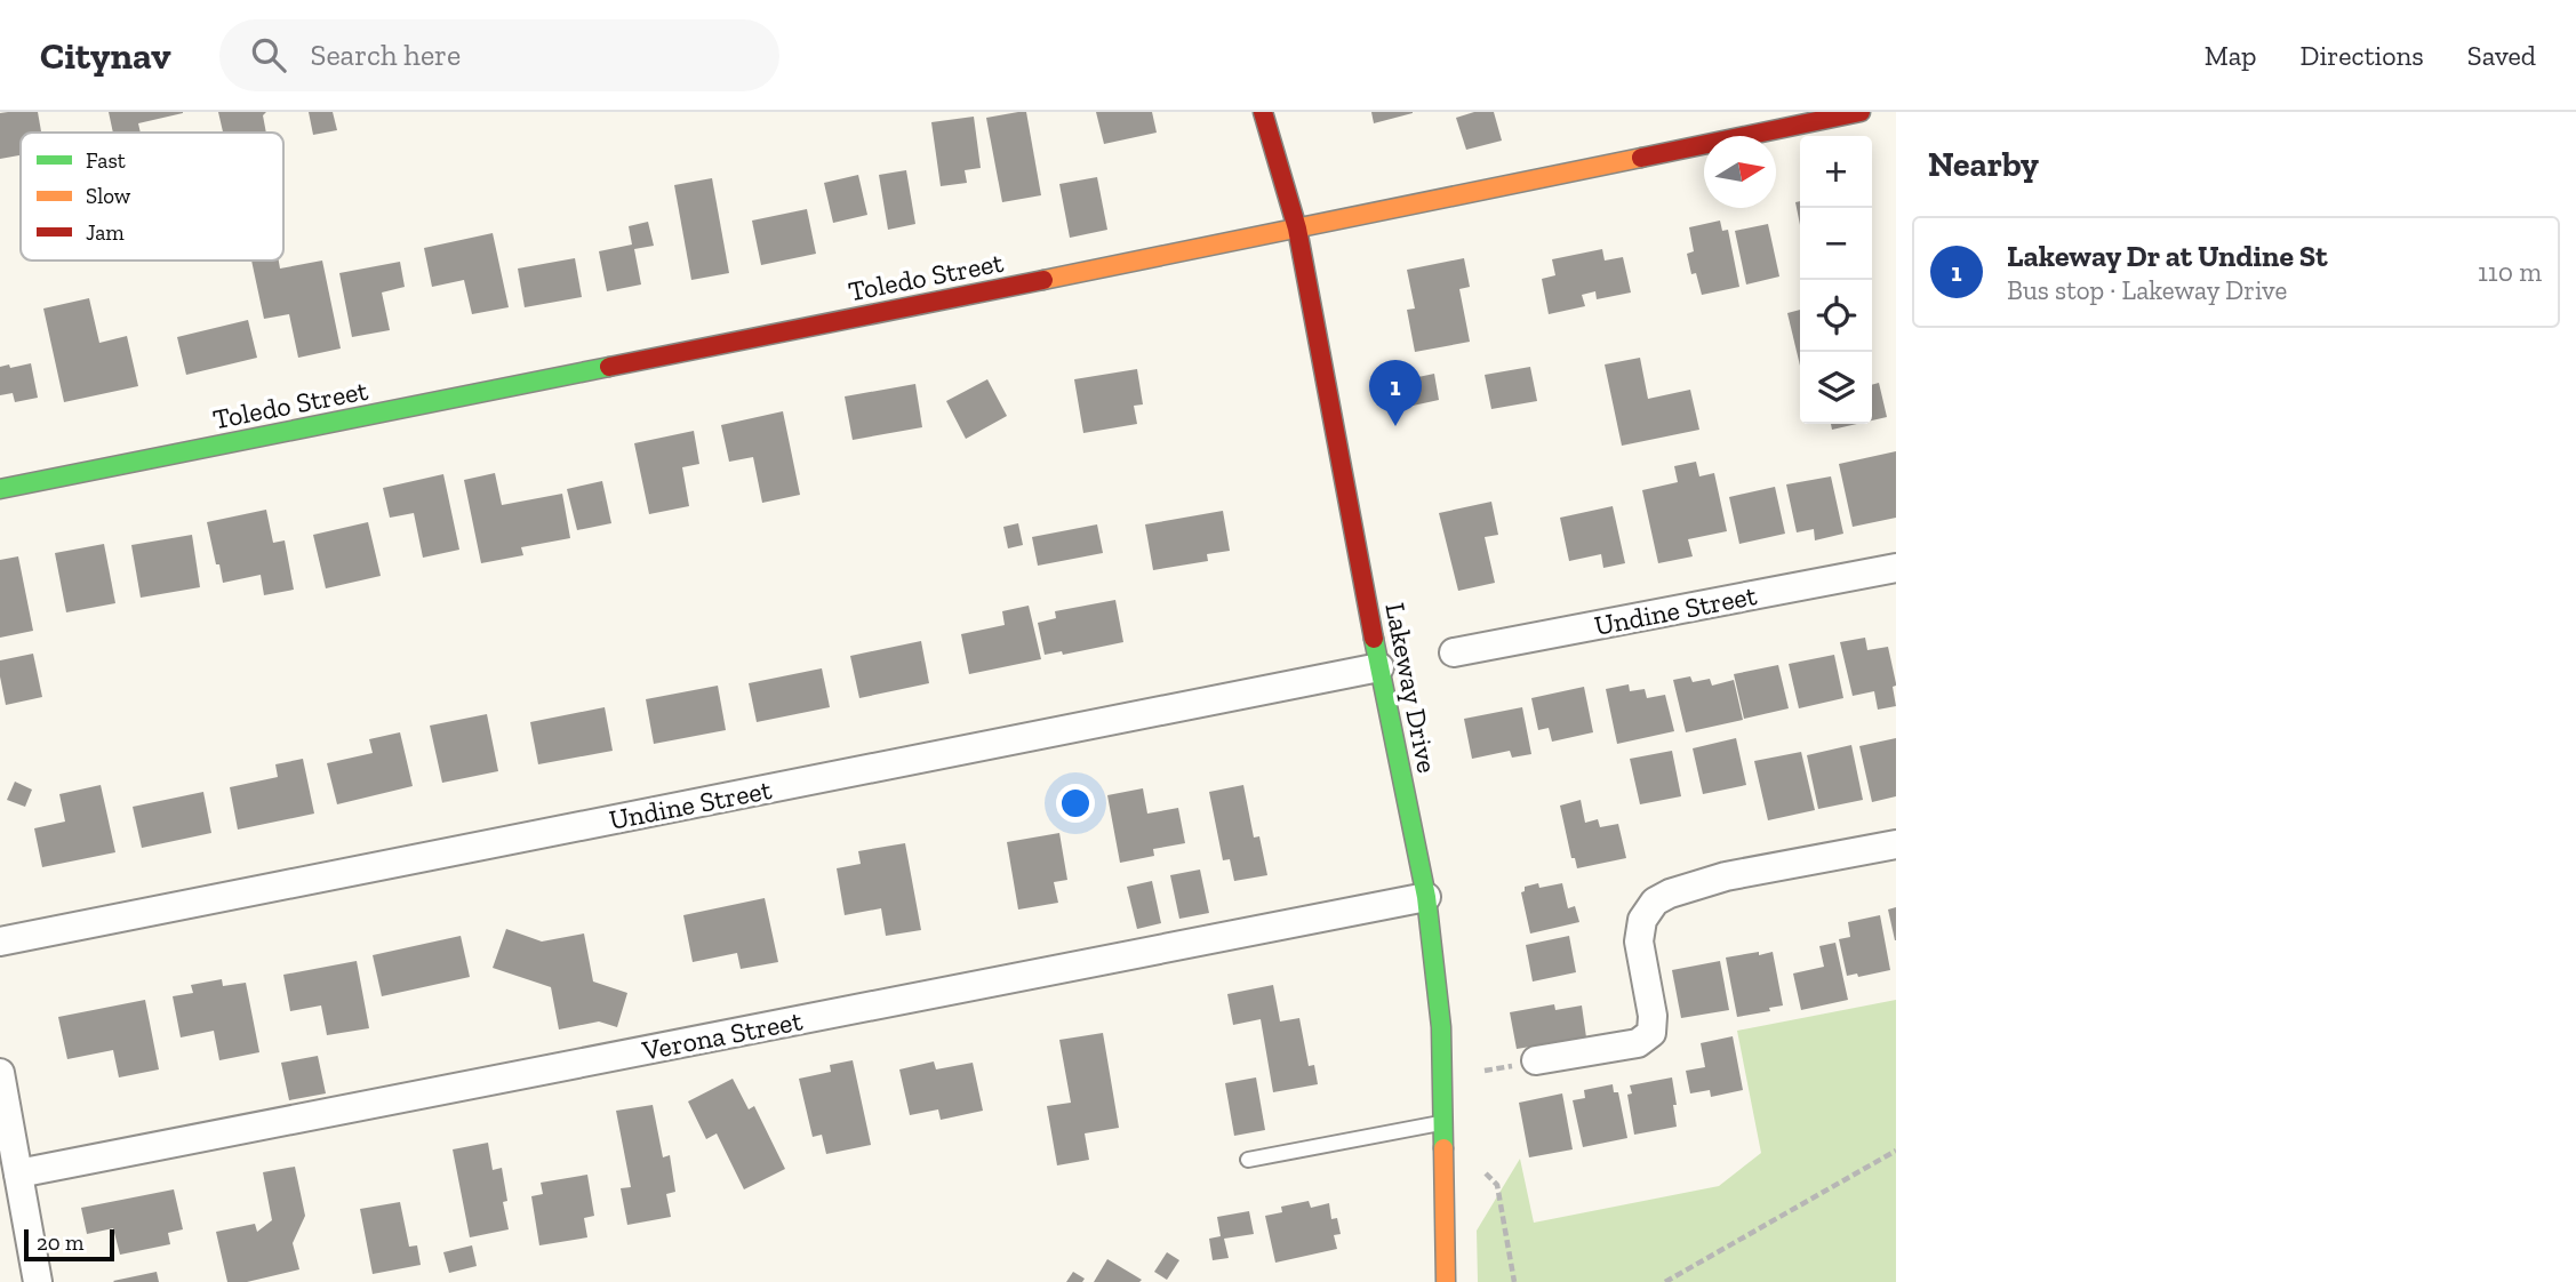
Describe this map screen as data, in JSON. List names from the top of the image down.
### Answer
{
  "streets": {
    "street": [
      "Toledo Street",
      "Undine Street",
      "Lakeway Drive",
      "Verona Street"
    ]
  },
  "crossings": [
    ["Toledo Street", "Lakeway Drive"],
    ["Undine Street", "Lakeway Drive"],
    ["Lakeway Drive", "Verona Street"]
  ],
  "legend": ["Fast", "Slow", "Jam"],
  "scale_bar": "20 m",
  "north": "right",
  "page": {
    "header": "Citynav",
    "search": "Search here",
    "nav": ["Map", "Directions", "Saved"],
    "heading": "Nearby",
    "map_buttons": ["+", "−"],
    "list": [
      {
        "mark": "1",
        "name": "Lakeway Dr at Undine St",
        "note": "Bus stop · Lakeway Drive",
        "value": "110 m"
      }
    ],
    "pins": "1",
    "scale": "20 m"
  }
}
